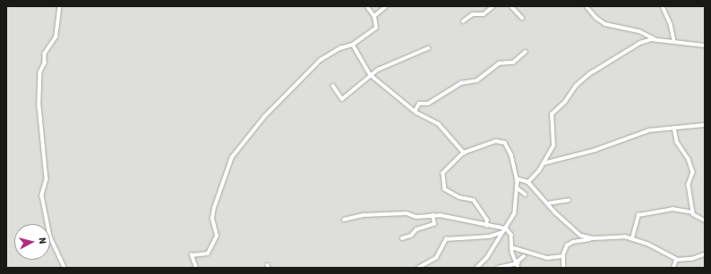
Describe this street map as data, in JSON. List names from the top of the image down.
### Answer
{
  "north": "right"
}
